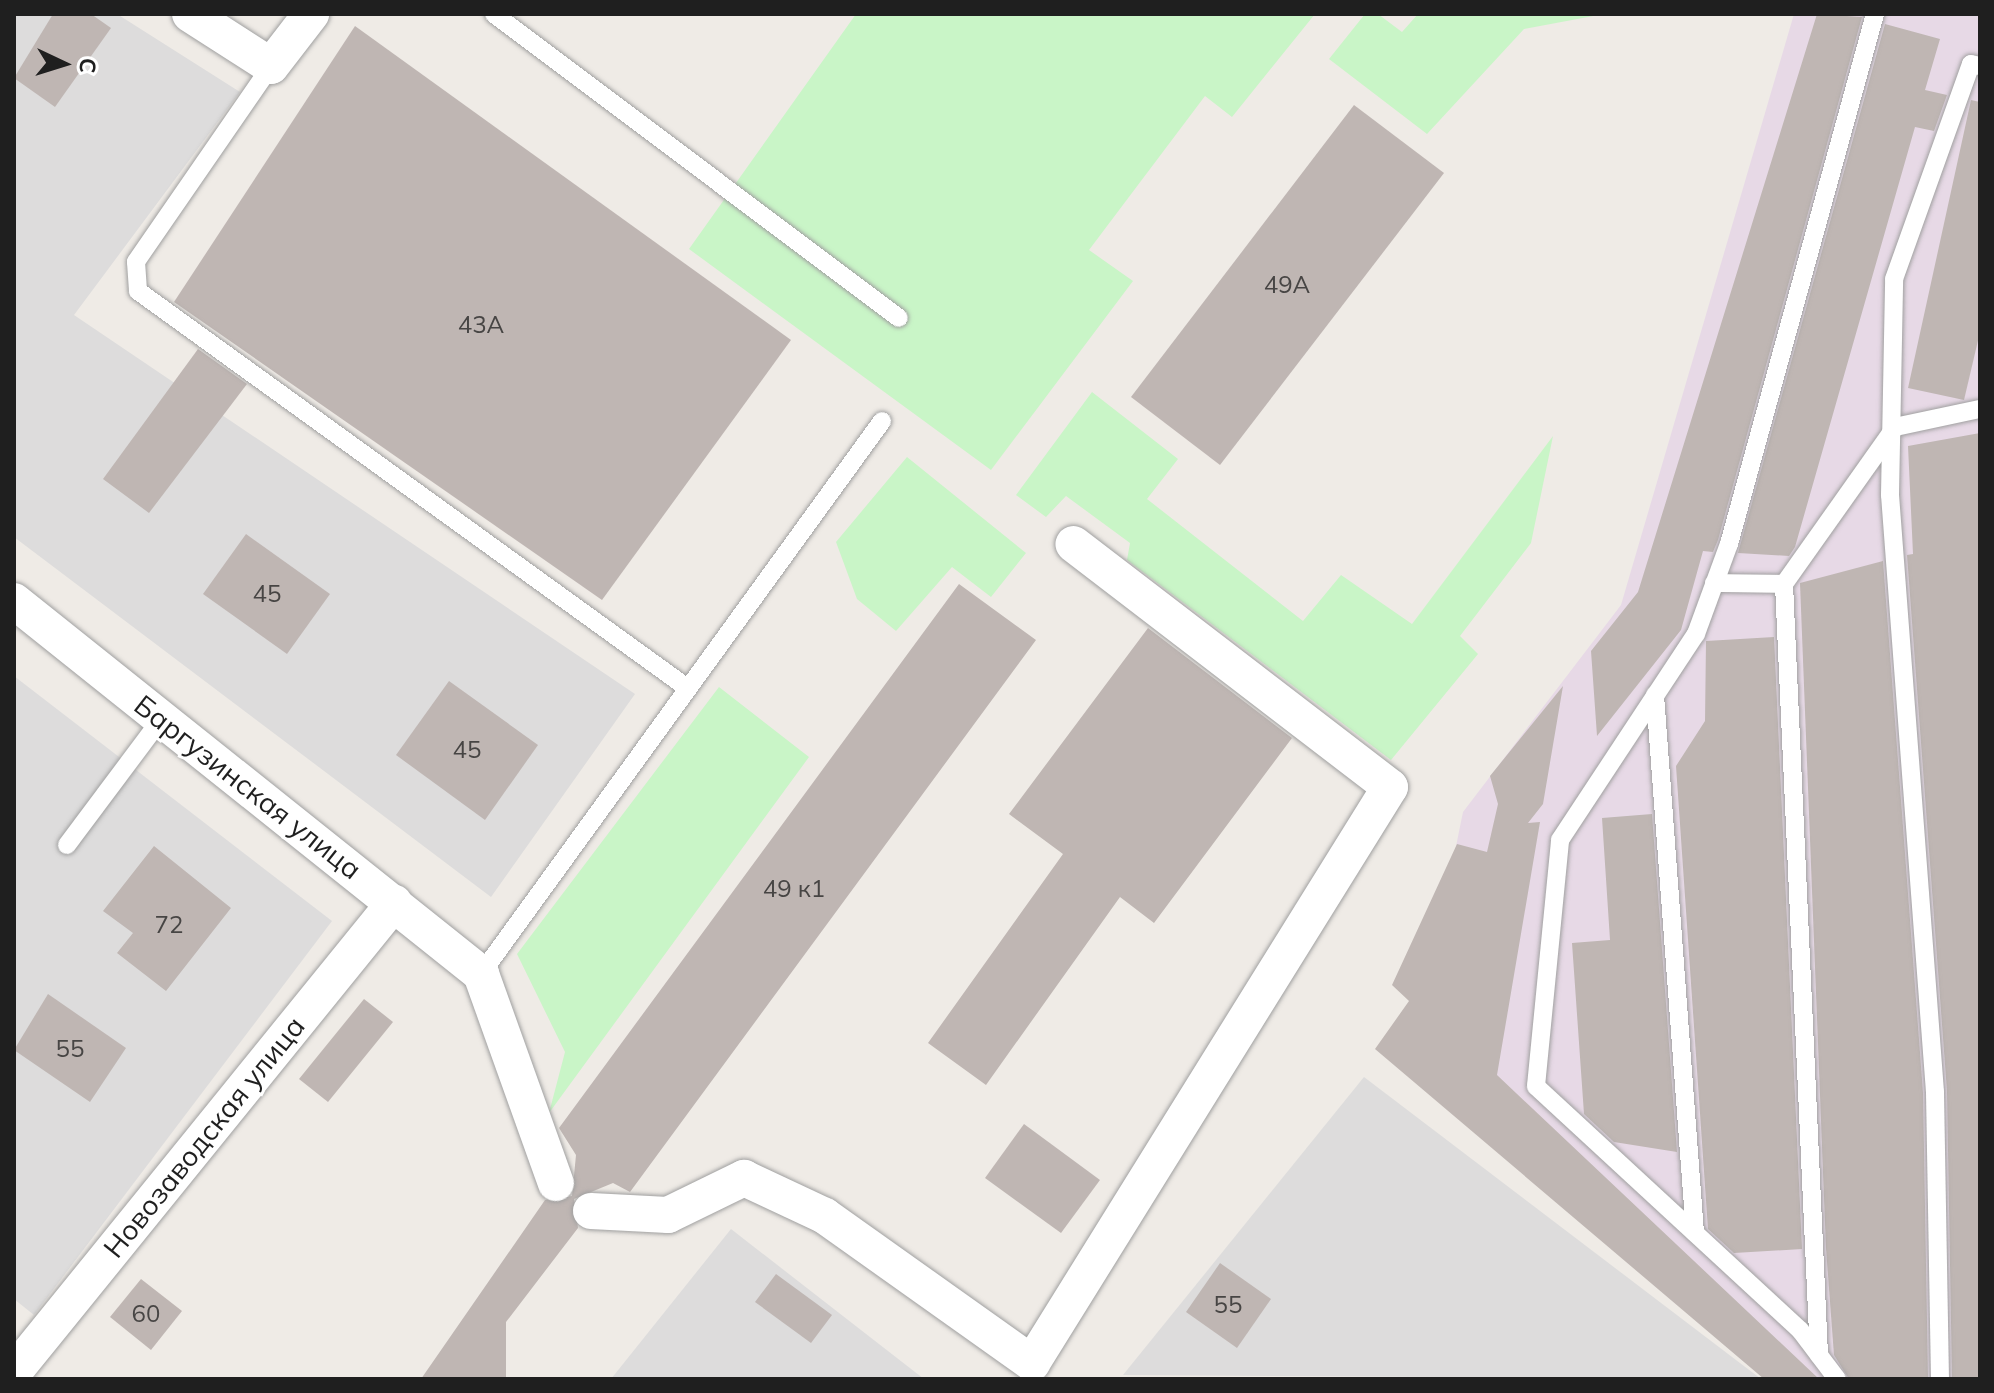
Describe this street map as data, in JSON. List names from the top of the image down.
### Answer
{
  "streets": {
    "street": ["Баргузинская улица", "Новозаводская улица"]
  },
  "crossings": [
    ["Баргузинская улица", "Новозаводская улица"]
  ],
  "house_numbers": [
    "49А",
    "43А",
    "45",
    "45",
    "49 к1",
    "72",
    "55",
    "55",
    "60"
  ],
  "north": "right"
}
